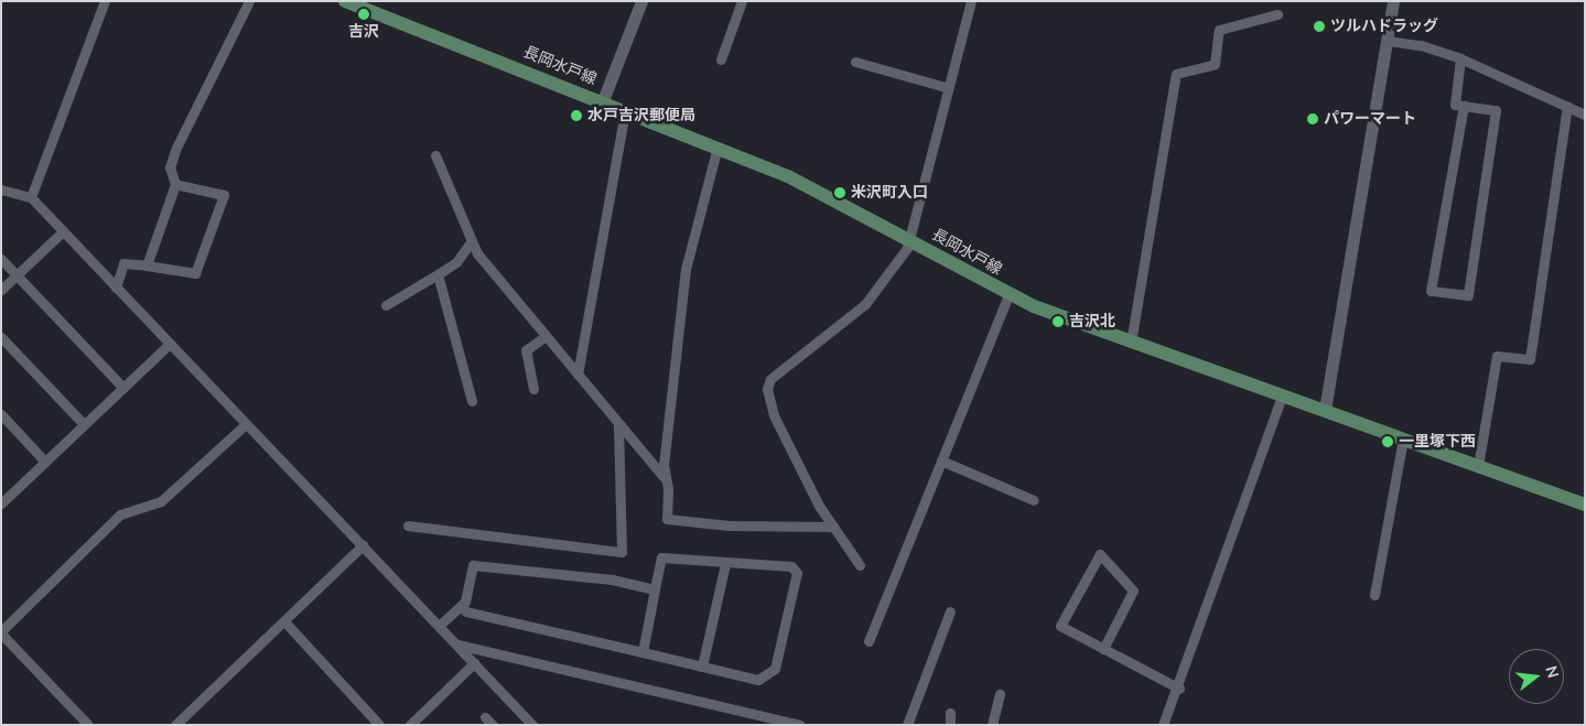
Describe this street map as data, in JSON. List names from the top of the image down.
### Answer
{
  "streets": {
    "main road": ["長岡水戸線"]
  },
  "places": [
    "吉沢",
    "ツルハドラッグ",
    "水戸吉沢郵便局",
    "パワーマート",
    "米沢町入口",
    "吉沢北",
    "一里塚下西"
  ],
  "north": "right"
}
